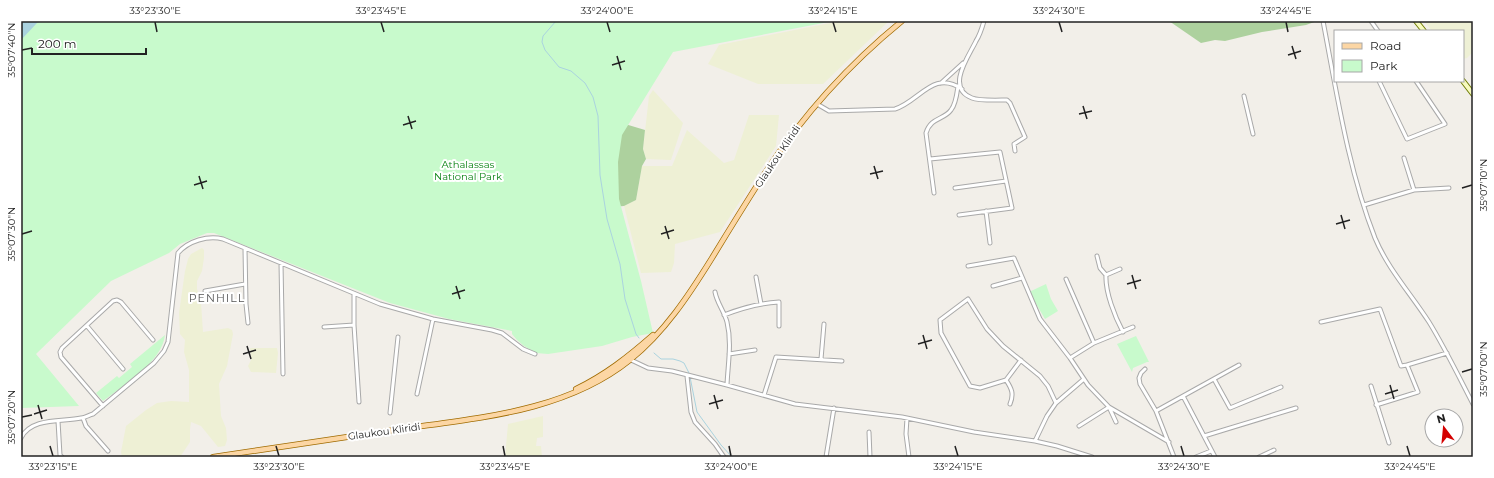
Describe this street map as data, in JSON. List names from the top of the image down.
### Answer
{
  "streets": {
    "main road": ["Glaukou Kliridi"]
  },
  "districts": ["PENHILL"],
  "parks": ["Athalassas National Park"],
  "legend": ["Road", "Park"],
  "scale_bar": "200 m",
  "north": "top",
  "coordinates": [
    "33°23'30\"E",
    "33°23'45\"E",
    "33°24'00\"E",
    "33°24'15\"E",
    "33°24'30\"E",
    "33°24'45\"E",
    "35°07'40\"N",
    "35°07'10\"N",
    "35°07'30\"N",
    "35°07'00\"N",
    "35°07'20\"N",
    "33°23'15\"E"
  ]
}
